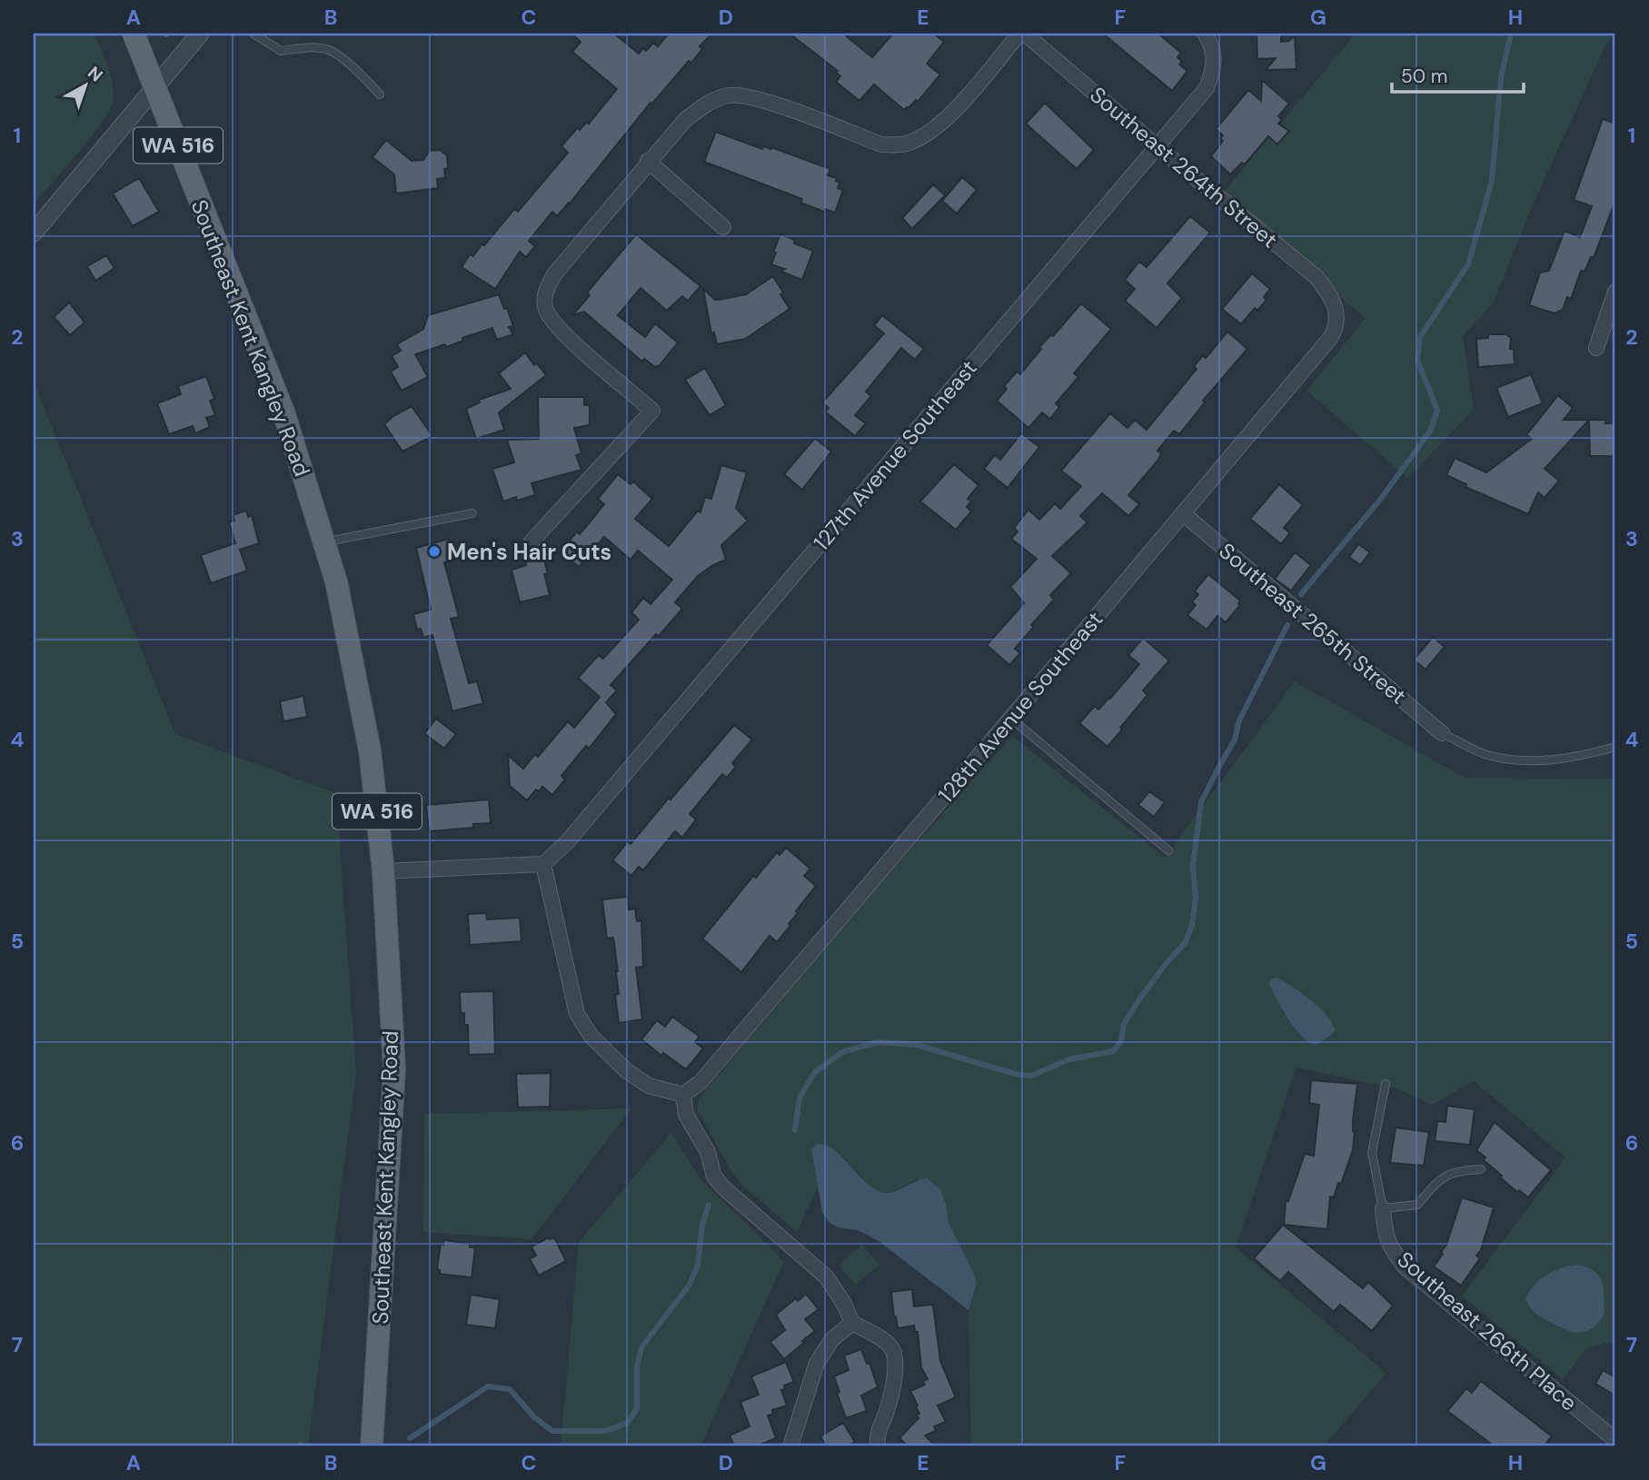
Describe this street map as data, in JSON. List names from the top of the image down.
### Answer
{
  "streets": {
    "main road": ["WA 516", "Southeast Kent Kangley Road"],
    "street": [
      "Southeast 264th Street",
      "127th Avenue Southeast",
      "Southeast 265th Street",
      "128th Avenue Southeast",
      "Southeast 266th Place"
    ]
  },
  "crossings": [
    ["Southeast 264th Street", "127th Avenue Southeast"],
    ["Southeast 264th Street", "128th Avenue Southeast"],
    ["Southeast 265th Street", "128th Avenue Southeast"]
  ],
  "places": ["Men's Hair Cuts"],
  "scale_bar": "50 m",
  "north": "top right",
  "grid": {
    "columns": [
      "A",
      "B",
      "C",
      "D",
      "E",
      "F",
      "G",
      "H"
    ],
    "rows": [
      "1",
      "2",
      "3",
      "4",
      "5",
      "6",
      "7"
    ]
  }
}
